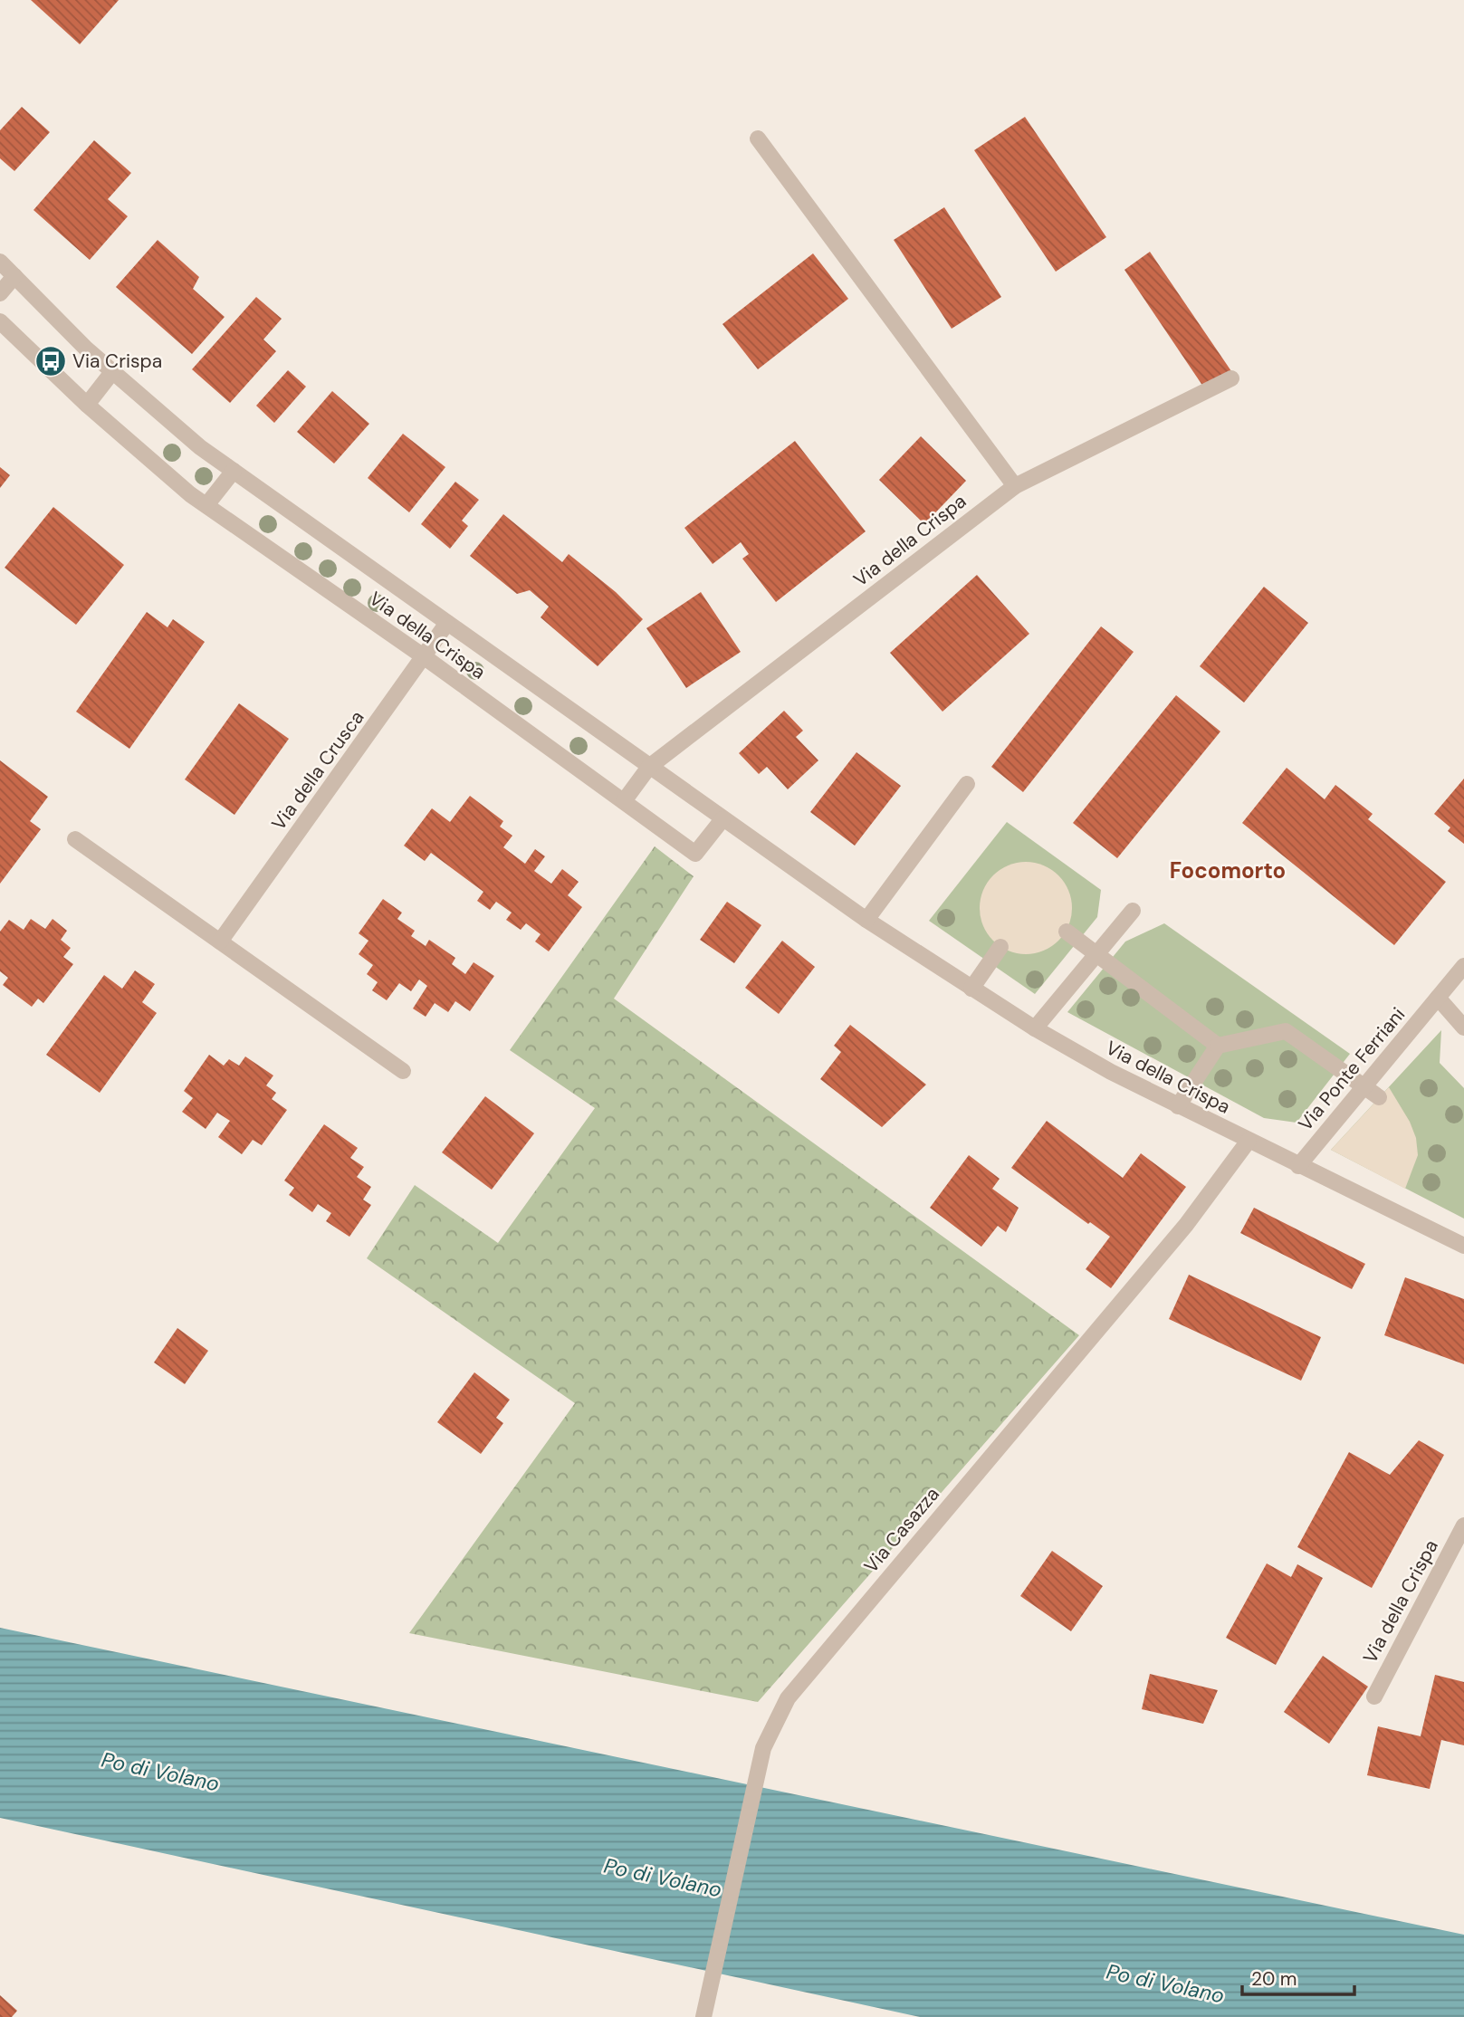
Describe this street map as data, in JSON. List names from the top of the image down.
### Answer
{
  "streets": {
    "street": [
      "Via della Crispa",
      "Via della Crusca",
      "Via Ponte Ferriani",
      "Via Casazza"
    ]
  },
  "crossings": [
    ["Via della Crispa", "Via della Crusca"],
    ["Via della Crispa", "Via Ponte Ferriani"],
    ["Via della Crispa", "Via Casazza"]
  ],
  "districts": ["Focomorto"],
  "water": ["Po di Volano"],
  "places": {
    "bus stop": ["Via Crispa"]
  },
  "scale_bar": "20 m"
}
